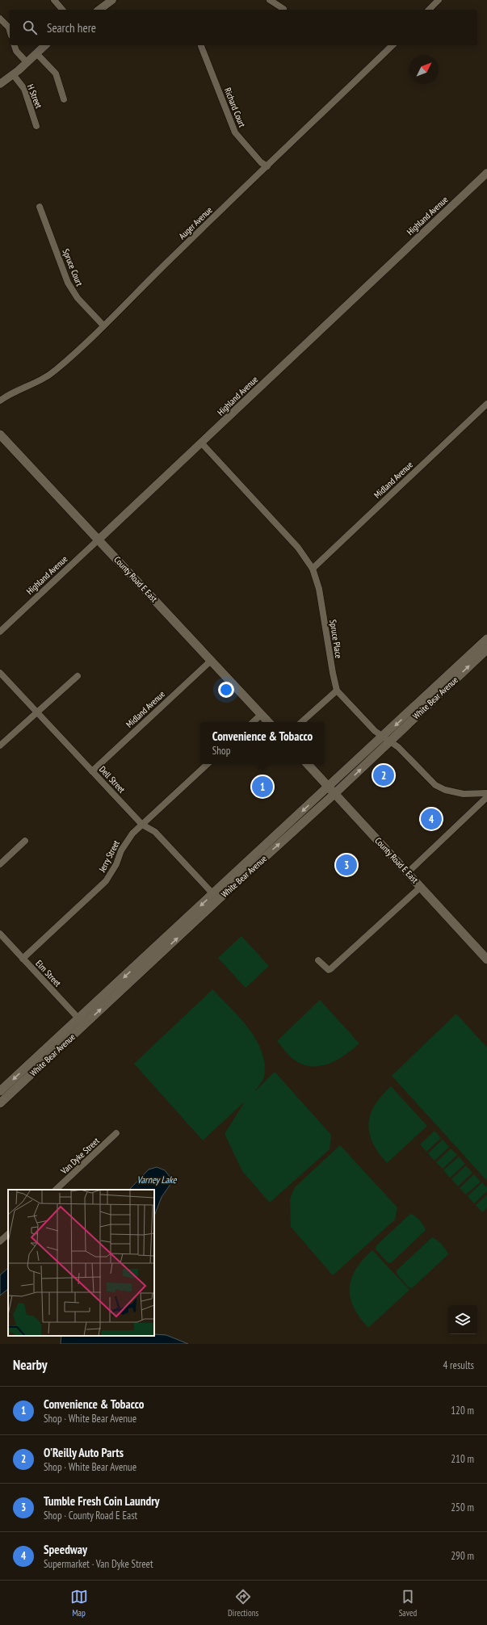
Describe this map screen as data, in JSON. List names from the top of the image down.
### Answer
{
  "streets": {
    "main road": ["County Road E East", "White Bear Avenue"],
    "street": [
      "H Street",
      "Richard Court",
      "Highland Avenue",
      "Auger Avenue",
      "Spruce Court",
      "Midland Avenue",
      "Spruce Place",
      "Dell Street",
      "Jerry Street",
      "Elm Street",
      "Van Dyke Street"
    ]
  },
  "crossings": [
    ["Richard Court", "Auger Avenue"],
    ["Highland Avenue", "County Road E East"],
    ["Highland Avenue", "Spruce Place"],
    ["Auger Avenue", "Spruce Court"],
    ["Midland Avenue", "County Road E East"],
    ["Midland Avenue", "Spruce Place"],
    ["Midland Avenue", "Dell Street"],
    ["County Road E East", "White Bear Avenue"],
    ["White Bear Avenue", "Dell Street"],
    ["White Bear Avenue", "Elm Street"],
    ["Dell Street", "Jerry Street"],
    ["Jerry Street", "Elm Street"]
  ],
  "water": ["Varney Lake"],
  "north": "top right",
  "page": {
    "search": "Search here",
    "popup": ["Convenience & Tobacco", "Shop"],
    "pins": [
      "2",
      "1",
      "4",
      "3"
    ],
    "heading": ["Nearby", "4 results"],
    "list": [
      {
        "mark": "1",
        "name": "Convenience & Tobacco",
        "note": "Shop · White Bear Avenue",
        "value": "120 m"
      },
      {
        "mark": "2",
        "name": "O'Reilly Auto Parts",
        "note": "Shop · White Bear Avenue",
        "value": "210 m"
      },
      {
        "mark": "3",
        "name": "Tumble Fresh Coin Laundry",
        "note": "Shop · County Road E East",
        "value": "250 m"
      },
      {
        "mark": "4",
        "name": "Speedway",
        "note": "Supermarket · Van Dyke Street",
        "value": "290 m"
      }
    ],
    "nav": ["Map", "Directions", "Saved"]
  }
}
